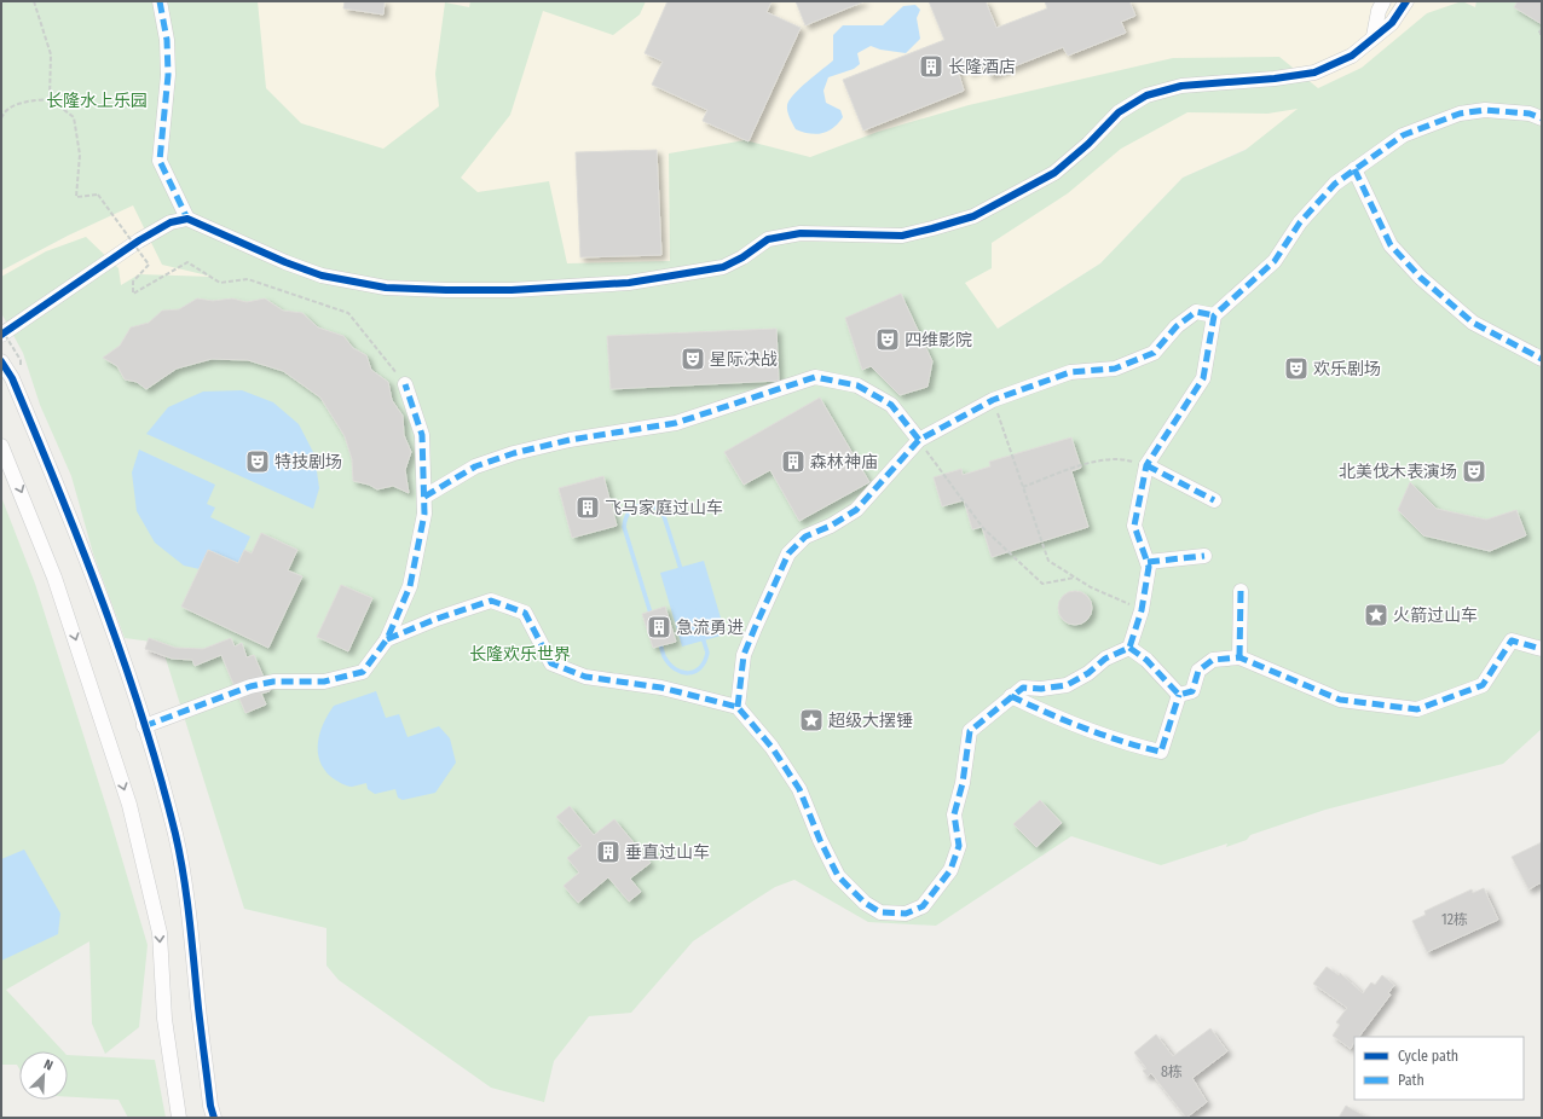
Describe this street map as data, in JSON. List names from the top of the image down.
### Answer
{
  "parks": ["长隆水上乐园", "长隆欢乐世界"],
  "places": {
    "building": [
      "长隆酒店",
      "森林神庙",
      "飞马家庭过山车",
      "急流勇进",
      "垂直过山车"
    ],
    "theatre": [
      "四维影院",
      "星际决战",
      "欢乐剧场",
      "特技剧场",
      "北美伐木表演场"
    ],
    "place": ["火箭过山车", "超级大摆锤"]
  },
  "house_numbers": ["12栋", "8栋"],
  "legend": ["Cycle path", "Path"],
  "north": "top right"
}
